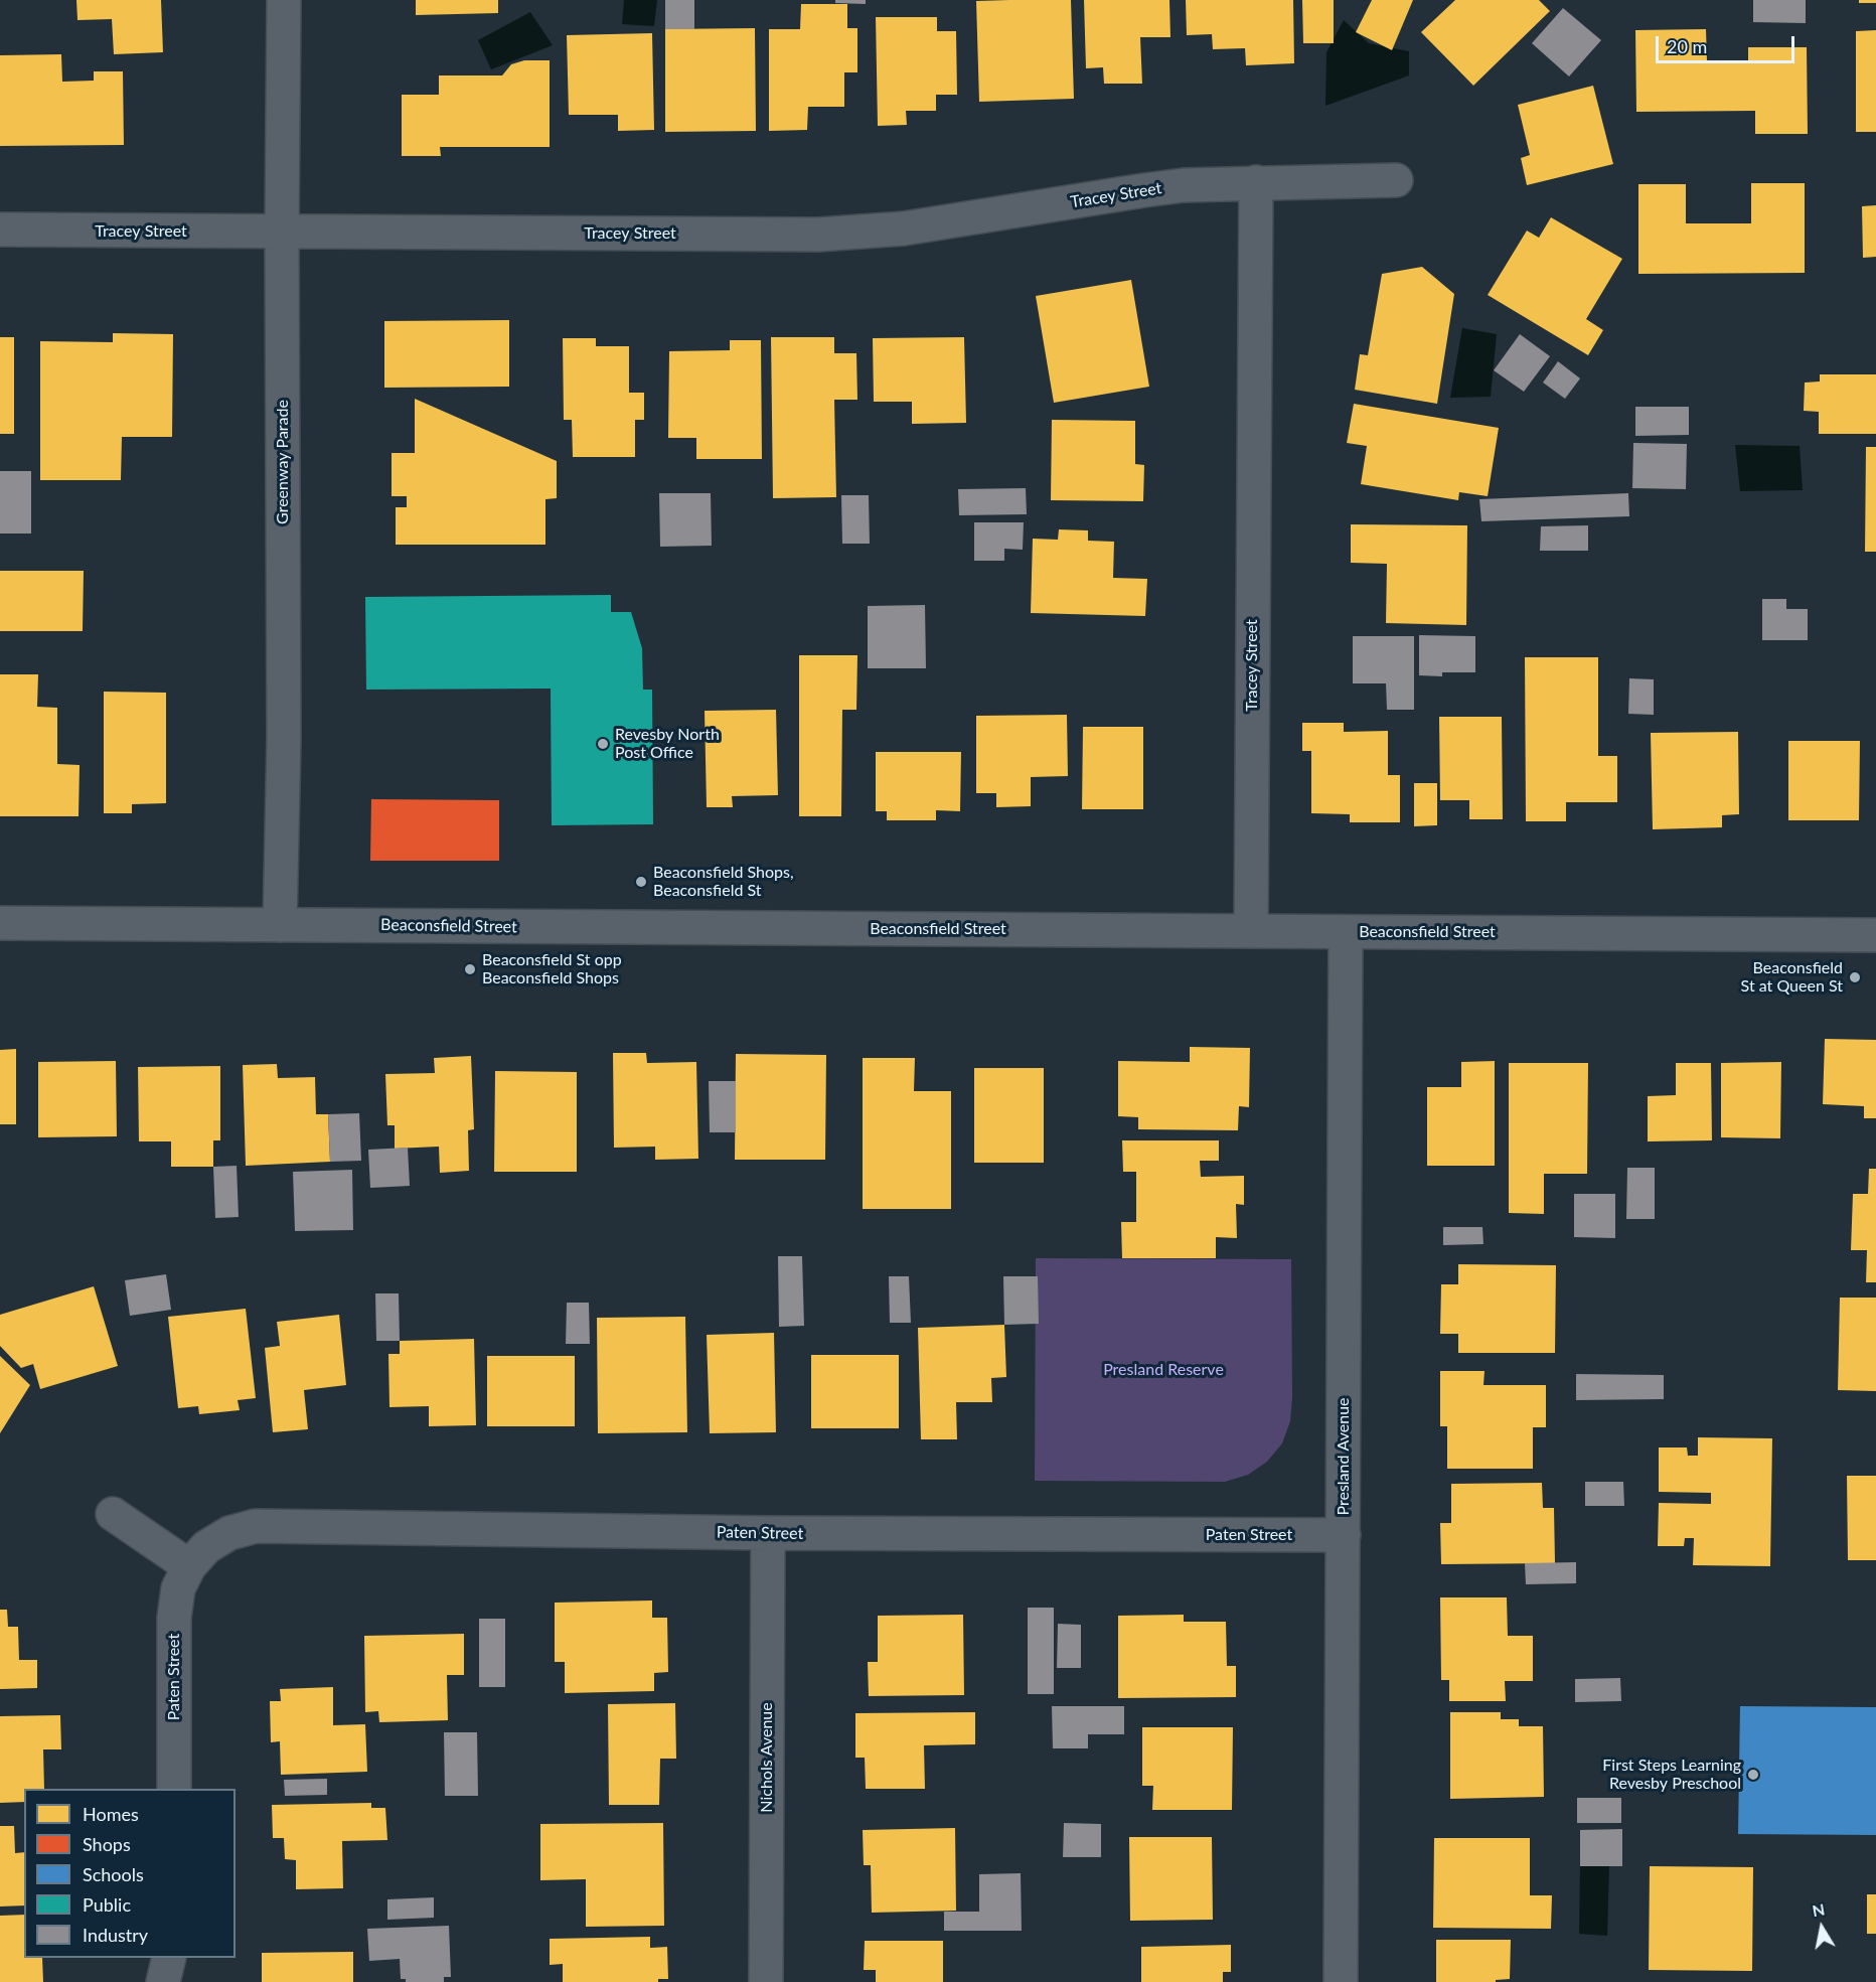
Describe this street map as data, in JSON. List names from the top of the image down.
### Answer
{
  "streets": {
    "street": [
      "Tracey Street",
      "Greenway Parade",
      "Beaconsfield Street",
      "Presland Avenue",
      "Paten Street",
      "Nichols Avenue"
    ]
  },
  "crossings": [
    ["Tracey Street", "Greenway Parade"],
    ["Tracey Street", "Beaconsfield Street"],
    ["Greenway Parade", "Beaconsfield Street"],
    ["Beaconsfield Street", "Presland Avenue"],
    ["Presland Avenue", "Paten Street"],
    ["Paten Street", "Nichols Avenue"]
  ],
  "parks": ["Presland Reserve"],
  "places": [
    "Revesby North Post Office",
    "Beaconsfield Shops, Beaconsfield St",
    "Beaconsfield St opp Beaconsfield Shops",
    "Beaconsfield St at Queen St",
    "First Steps Learning Revesby Preschool"
  ],
  "legend": [
    "Homes",
    "Shops",
    "Schools",
    "Public",
    "Industry"
  ],
  "scale_bar": "20 m",
  "north": "top"
}
